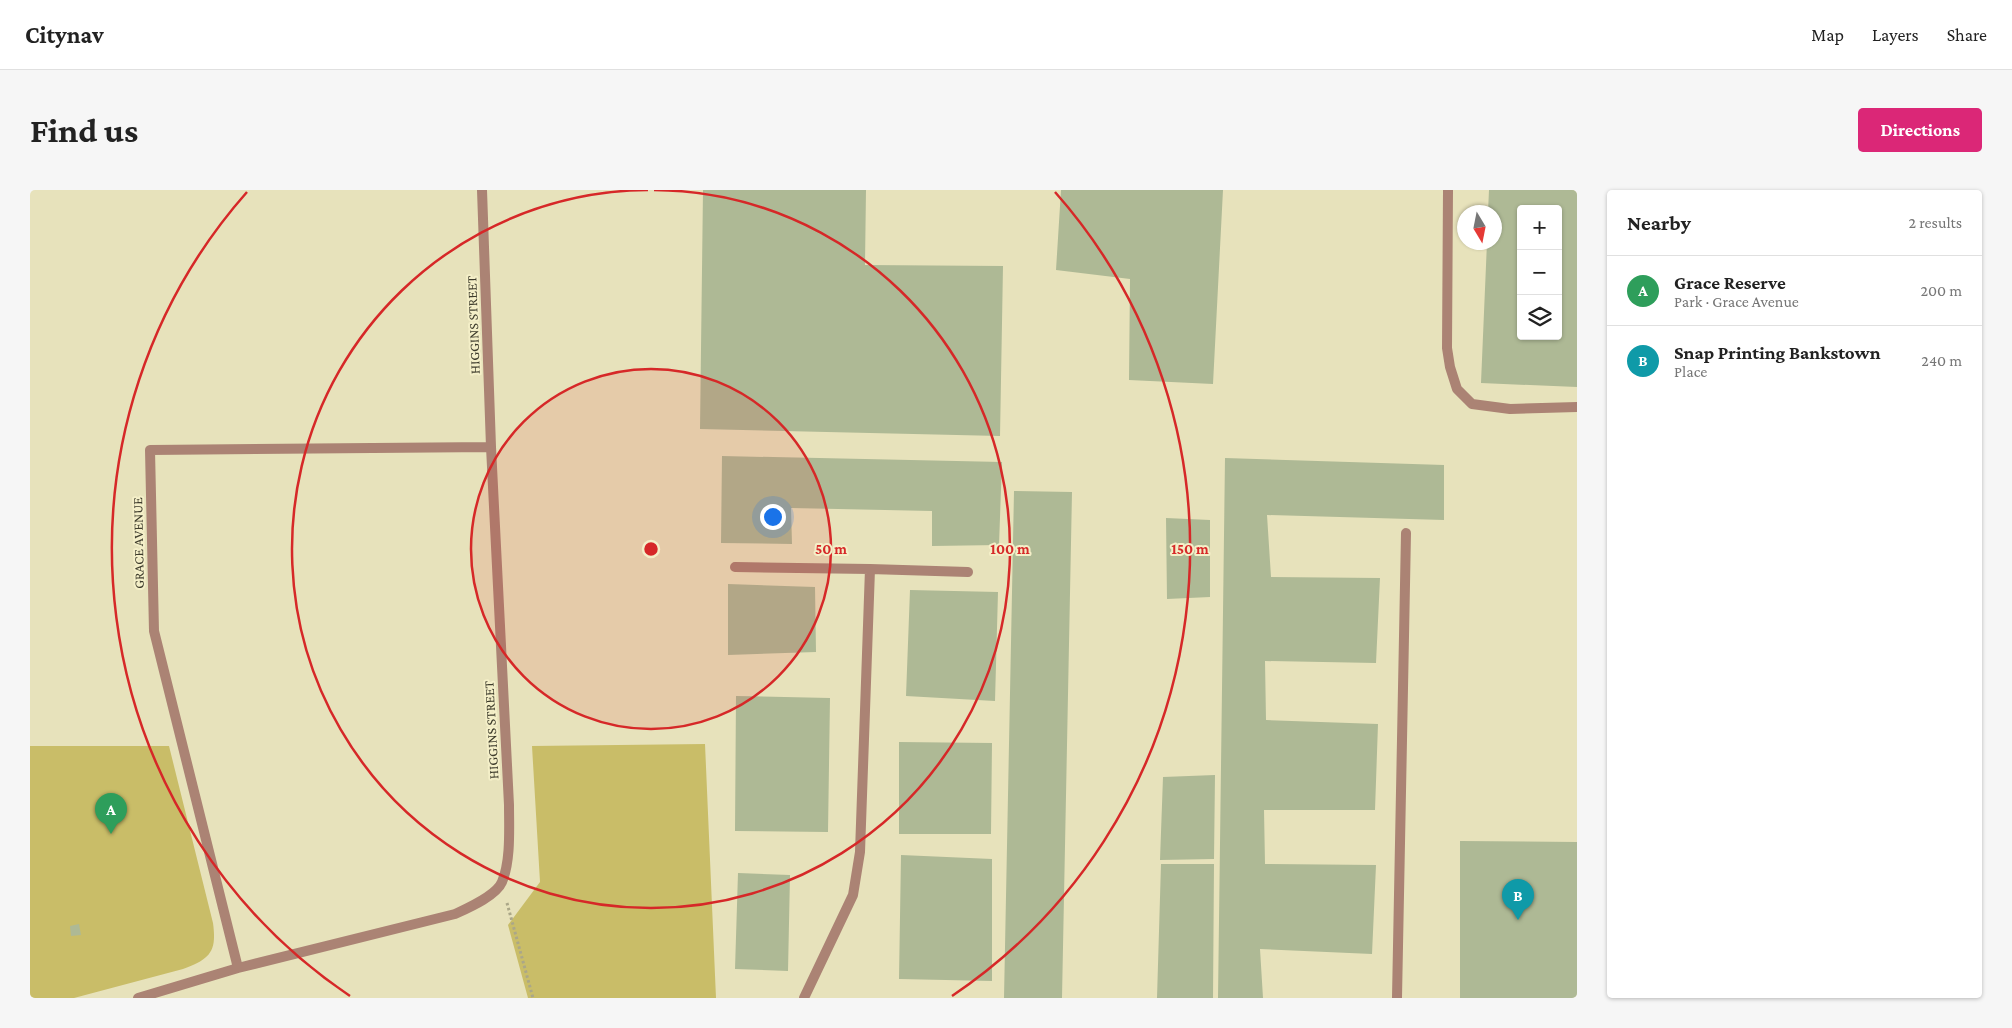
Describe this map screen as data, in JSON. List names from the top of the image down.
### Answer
{
  "streets": {
    "street": ["HIGGINS STREET", "GRACE AVENUE"]
  },
  "crossings": [
    ["HIGGINS STREET", "GRACE AVENUE"]
  ],
  "north": "bottom",
  "page": {
    "header": "Citynav",
    "nav": ["Map", "Layers", "Share"],
    "buttons": "Directions",
    "title": "Find us",
    "heading": ["Nearby", "2 results"],
    "map_buttons": ["+", "−"],
    "list": [
      {
        "mark": "A",
        "name": "Grace Reserve",
        "note": "Park · Grace Avenue",
        "value": "200 m"
      },
      {
        "mark": "B",
        "name": "Snap Printing Bankstown",
        "note": "Place",
        "value": "240 m"
      }
    ],
    "pins": ["A", "B"]
  },
  "rings": ["50 m", "100 m", "150 m"]
}
